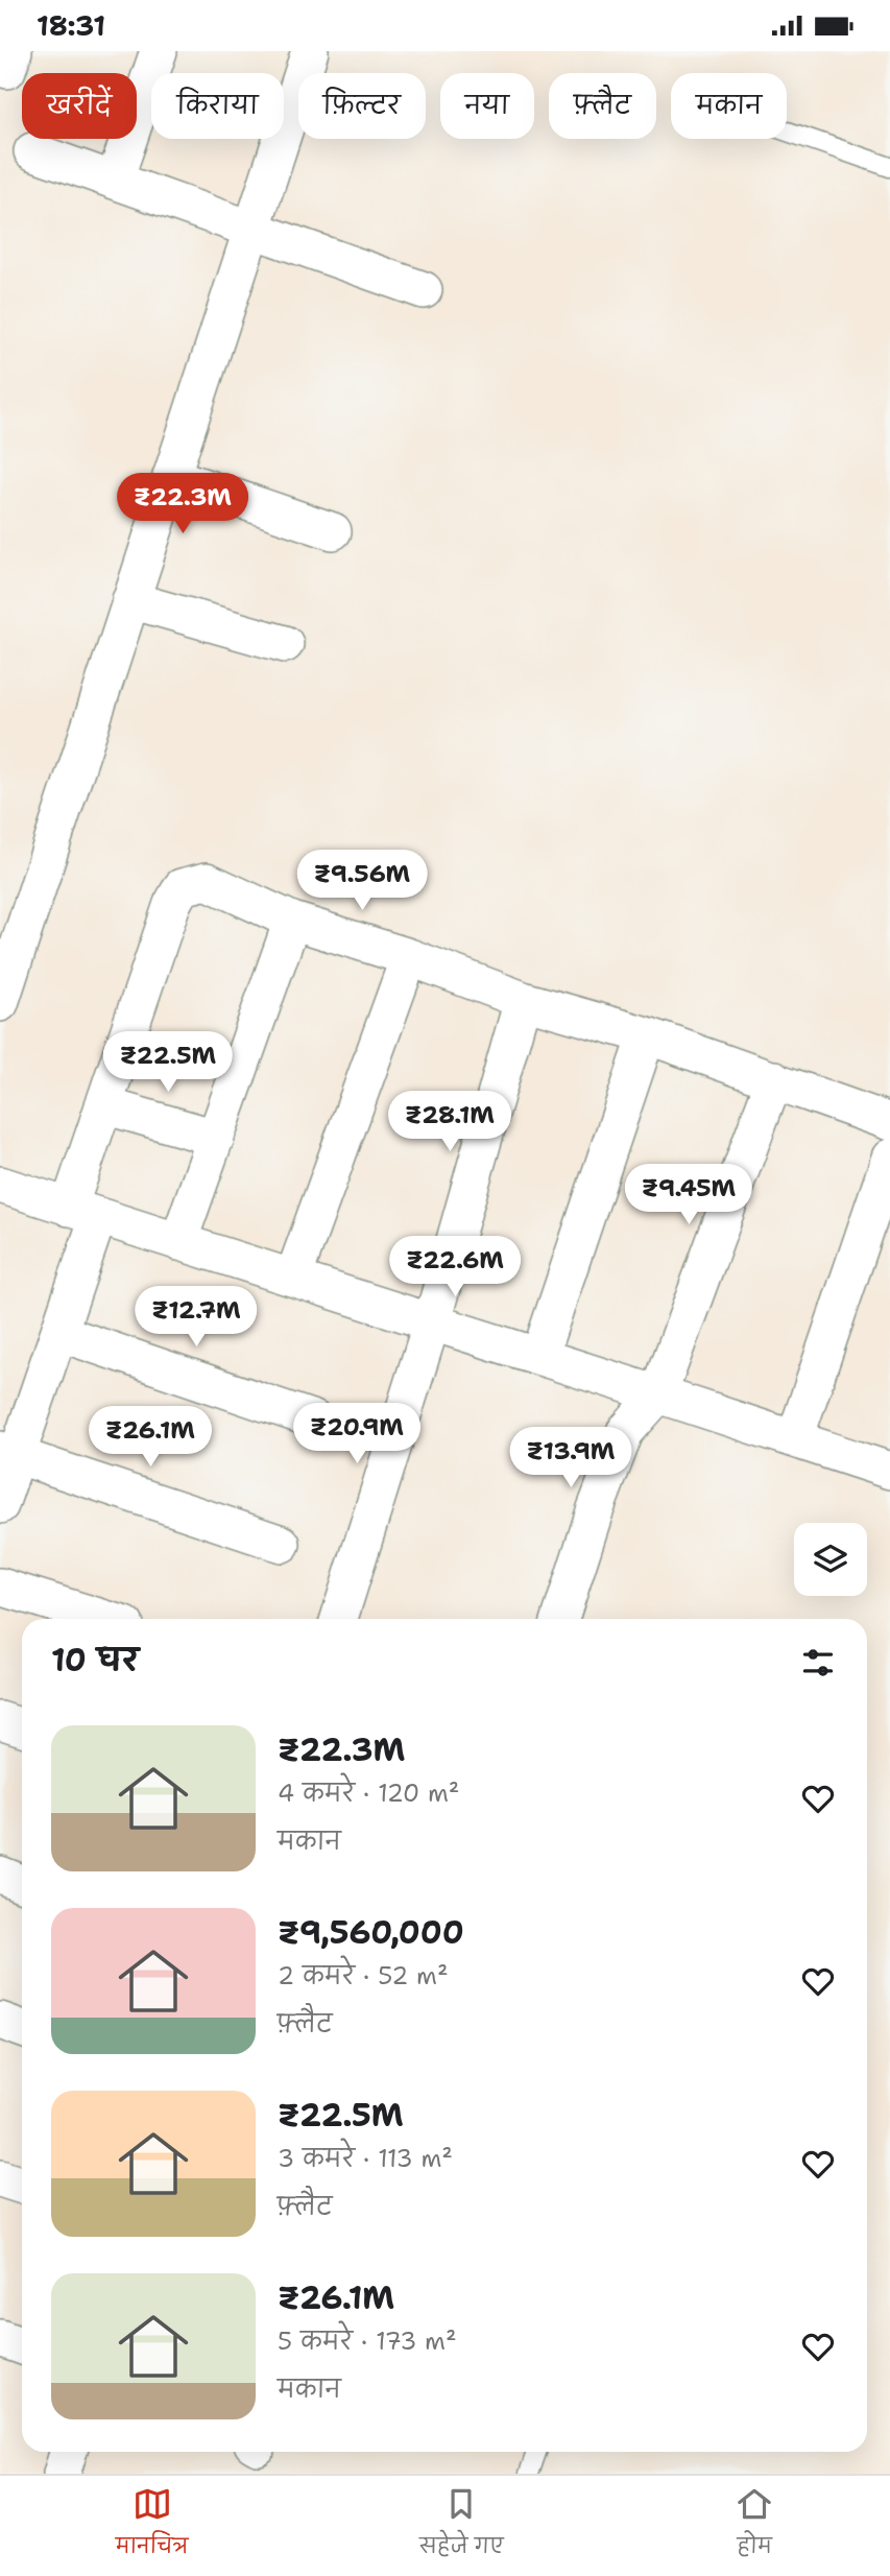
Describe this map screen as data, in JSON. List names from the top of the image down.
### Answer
{
  "page": {
    "status": "18:31",
    "chip": [
      "खरीदें",
      "किराया",
      "फ़िल्टर",
      "नया",
      "फ़्लैट",
      "मकान"
    ],
    "price": [
      "₹22.3M",
      "₹9.56M",
      "₹22.5M",
      "₹28.1M",
      "₹9.45M",
      "₹22.6M",
      "₹12.7M",
      "₹20.9M",
      "₹26.1M",
      "₹13.9M"
    ],
    "heading": "10 घर",
    "list": [
      {
        "name": "₹22.3M",
        "note": "4 कमरे · 120 m² · मकान"
      },
      {
        "name": "₹9,560,000",
        "note": "2 कमरे · 52 m² · फ़्लैट"
      },
      {
        "name": "₹22.5M",
        "note": "3 कमरे · 113 m² · फ़्लैट"
      },
      {
        "name": "₹26.1M",
        "note": "5 कमरे · 173 m² · मकान"
      }
    ],
    "tabs": ["मानचित्र", "सहेजे गए", "होम"]
  }
}
